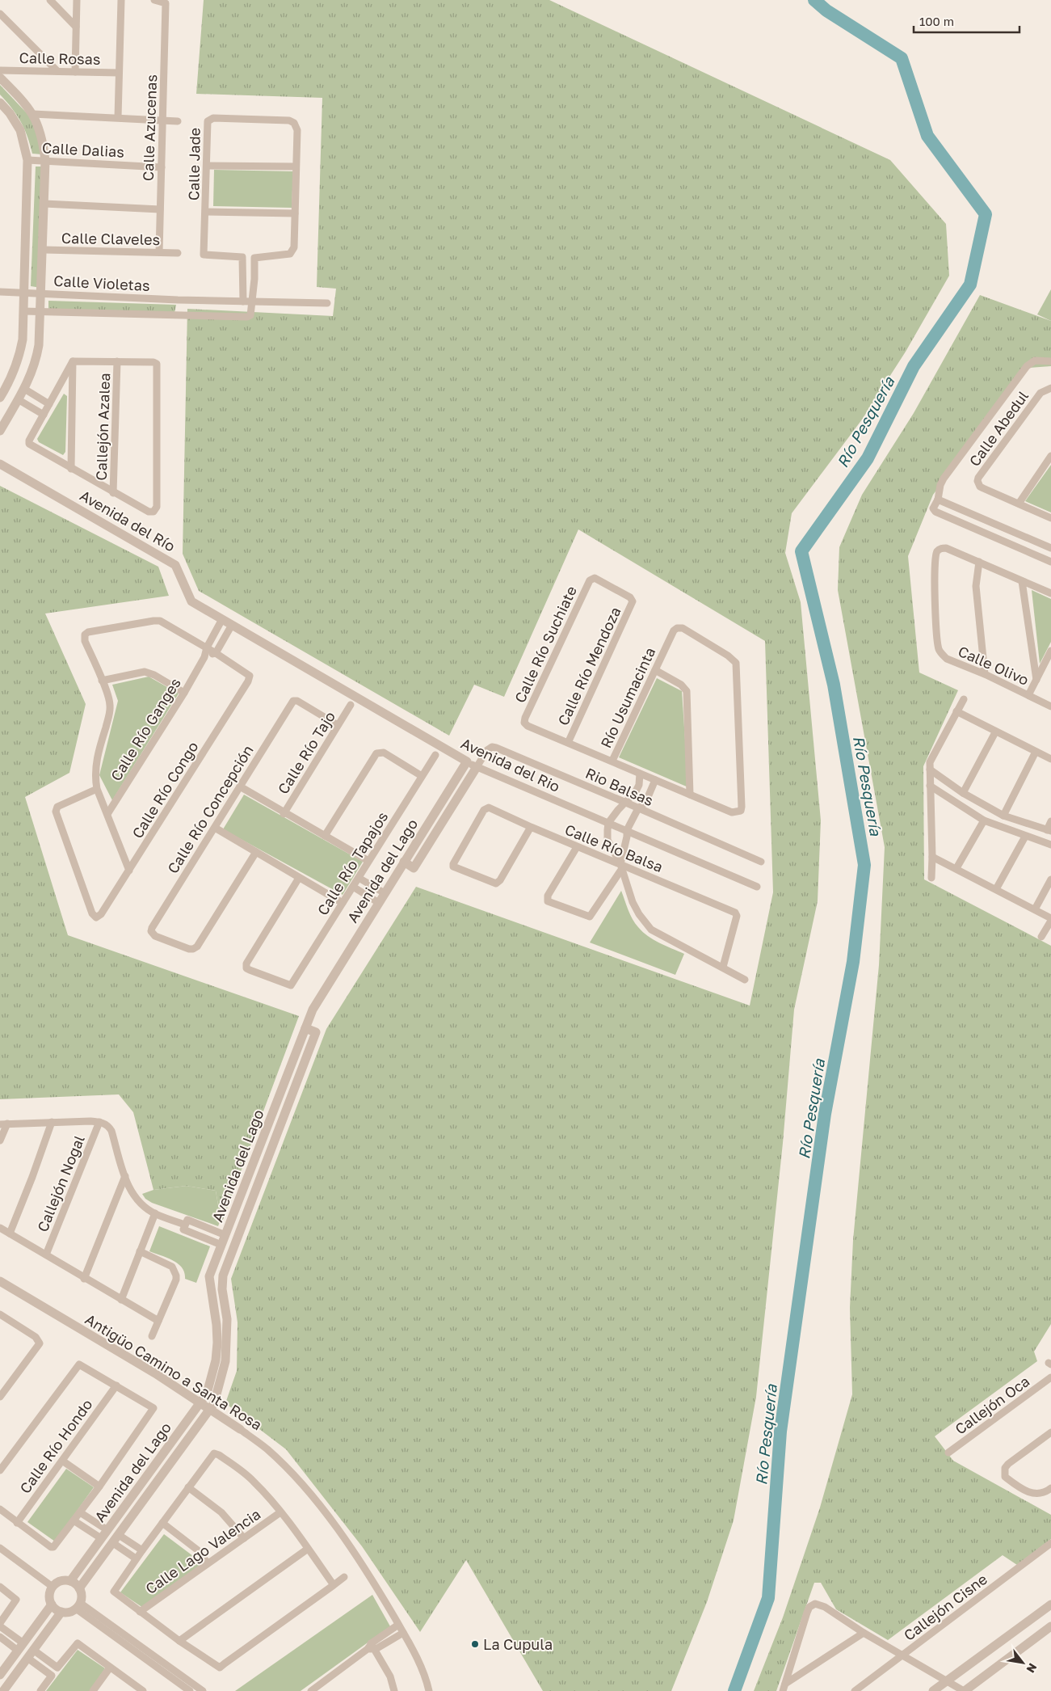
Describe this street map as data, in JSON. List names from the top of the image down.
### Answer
{
  "streets": {
    "street": [
      "Calle Rosas",
      "Calle Azucenas",
      "Calle Dalias",
      "Calle Jade",
      "Calle Claveles",
      "Calle Violetas",
      "Callejón Azalea",
      "Calle Abedul",
      "Avenida del Río",
      "Calle Río Suchiate",
      "Calle Olivo",
      "Calle Río Mendoza",
      "Río Usumacinta",
      "Calle Río Ganges",
      "Calle Río Tajo",
      "Avenida del Rio",
      "Rio Balsas",
      "Calle Río Congo",
      "Calle Río Concepción",
      "Calle Río Balsa",
      "Calle Río Tapajos",
      "Avenida del Lago",
      "Callejón Nogal",
      "Antigüo Camino a Santa Rosa",
      "Callejón Oca",
      "Calle Río Hondo",
      "Calle Lago Valencia",
      "Callejón Cisne"
    ]
  },
  "crossings": [
    ["Calle Azucenas", "Calle Dalias"],
    ["Calle Azucenas", "Calle Claveles"],
    ["Calle Jade", "Calle Violetas"],
    ["Avenida del Río", "Calle Río Ganges"],
    ["Avenida del Río", "Avenida del Rio"],
    ["Calle Río Suchiate", "Calle Río Mendoza"],
    ["Calle Río Ganges", "Avenida del Rio"],
    ["Calle Río Tajo", "Calle Río Concepción"],
    ["Avenida del Rio", "Rio Balsas"],
    ["Avenida del Rio", "Avenida del Lago"],
    ["Rio Balsas", "Avenida del Lago"],
    ["Avenida del Lago", "Antigüo Camino a Santa Rosa"]
  ],
  "water": ["Río Pesquería"],
  "places": ["La Cupula"],
  "scale_bar": "100 m",
  "north": "bottom right"
}
